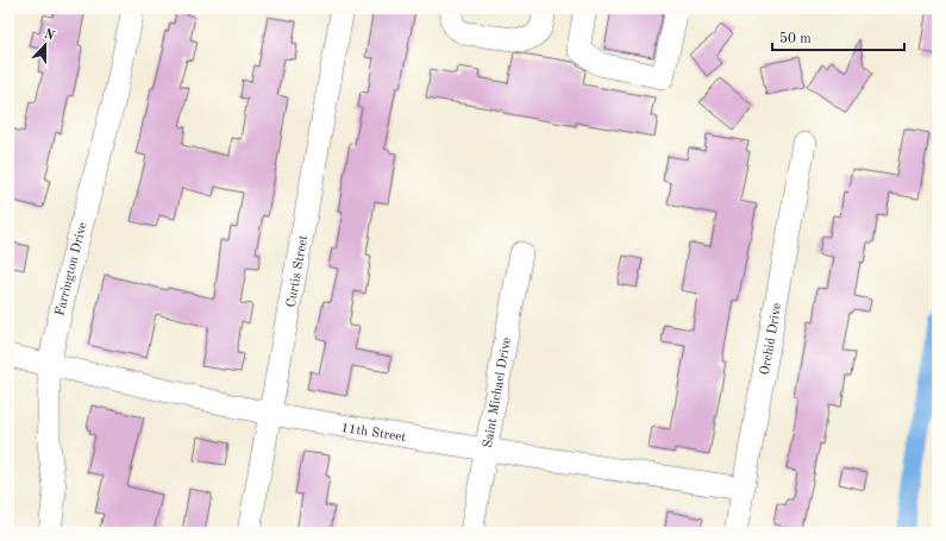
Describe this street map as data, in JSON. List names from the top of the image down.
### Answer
{
  "streets": {
    "street": [
      "Farrington Drive",
      "Curtis Street",
      "Orchid Drive",
      "Saint Michael Drive",
      "11th Street"
    ]
  },
  "crossings": [
    ["Farrington Drive", "11th Street"],
    ["Curtis Street", "11th Street"],
    ["Orchid Drive", "11th Street"],
    ["Saint Michael Drive", "11th Street"]
  ],
  "scale_bar": "50 m",
  "north": "top"
}
